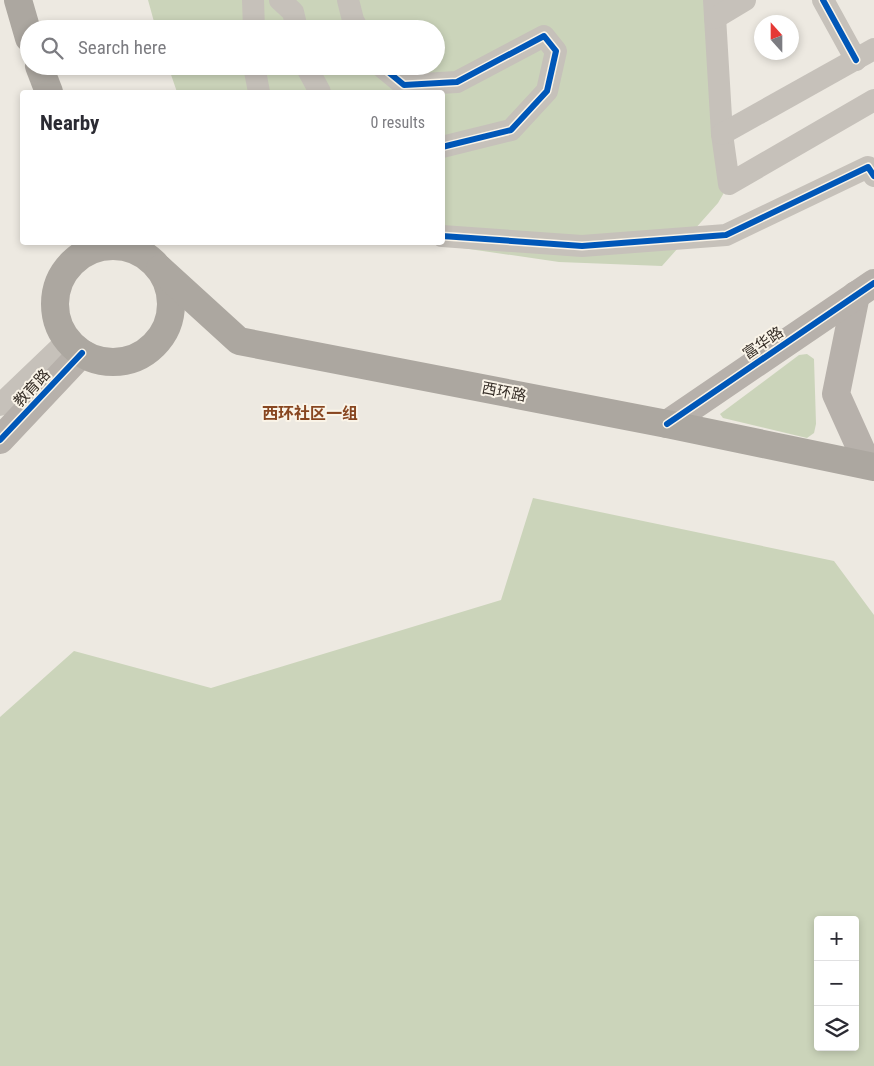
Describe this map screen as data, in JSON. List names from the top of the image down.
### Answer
{
  "streets": {
    "highway": ["西环路"],
    "street": ["富华路", "教育路"]
  },
  "crossings": [
    ["富华路", "西环路"]
  ],
  "districts": ["西环社区一组"],
  "north": "top",
  "page": {
    "search": "Search here",
    "heading": ["Nearby", "0 results"],
    "map_buttons": ["+", "−"]
  }
}
